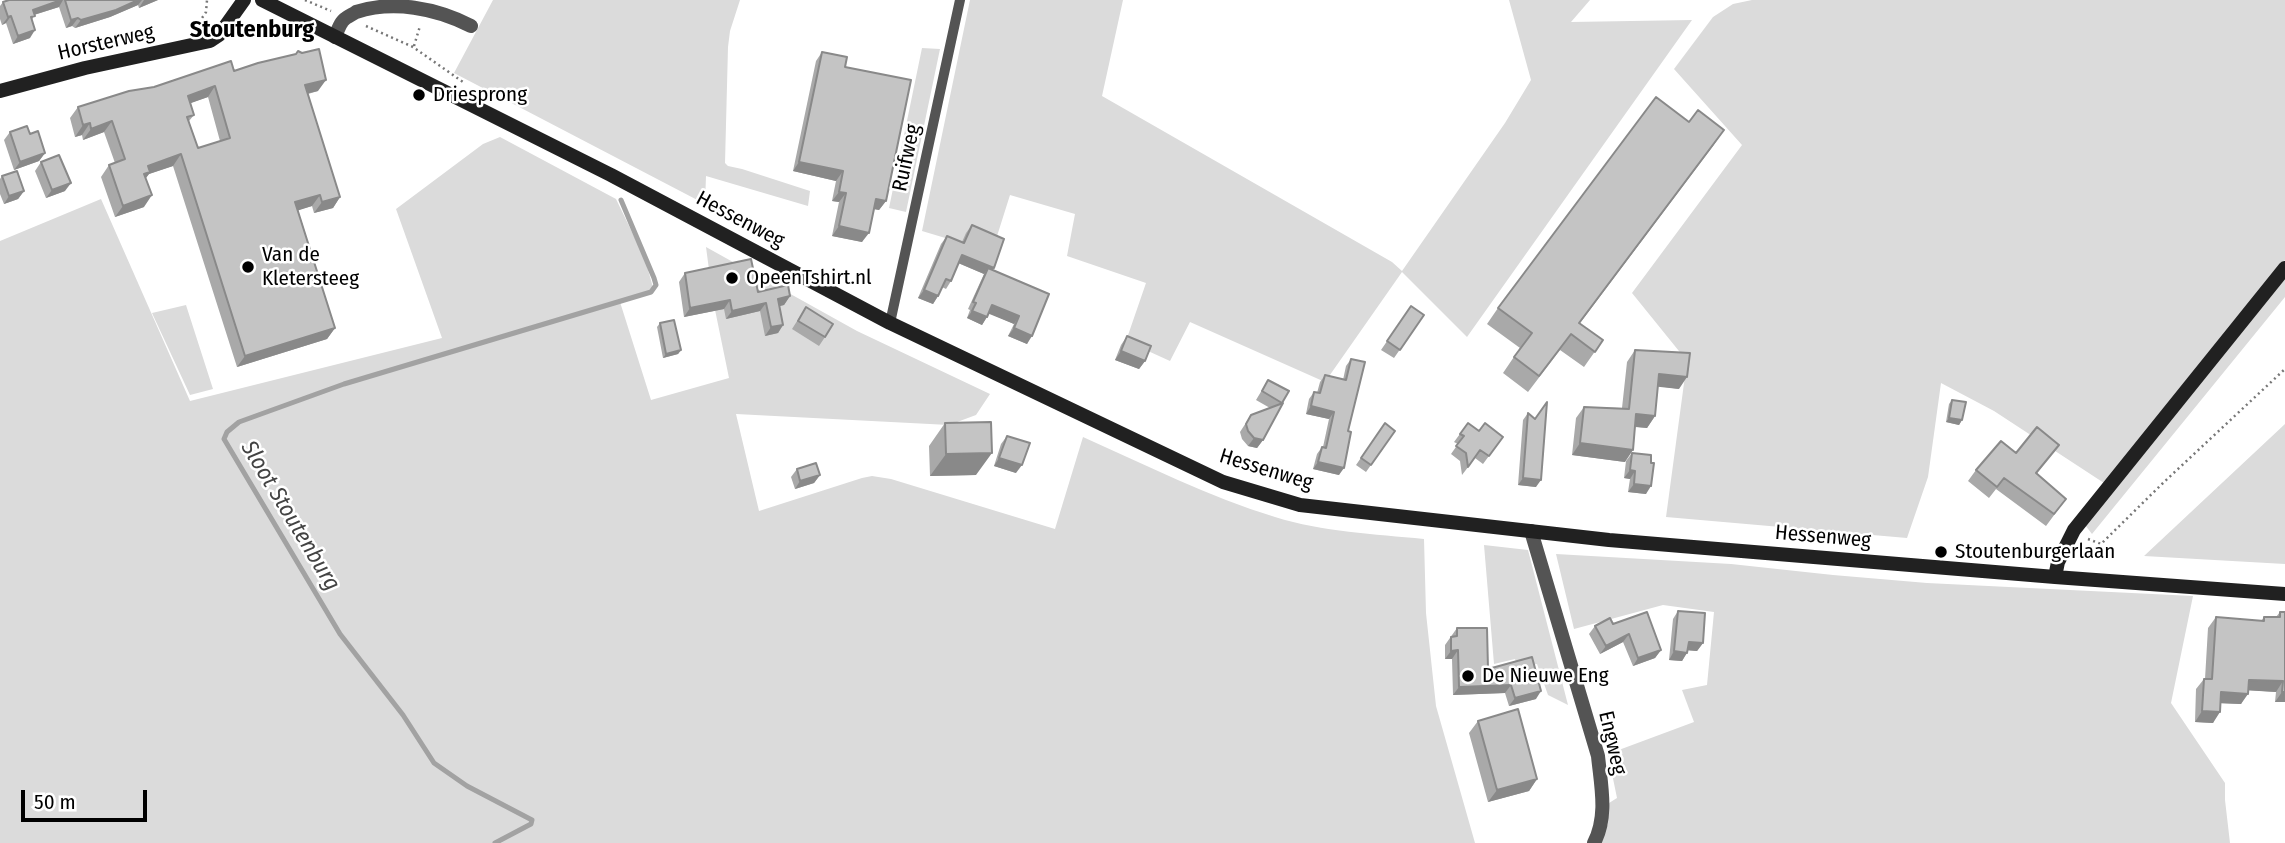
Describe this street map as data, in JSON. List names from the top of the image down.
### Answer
{
  "streets": {
    "street": ["Horsterweg", "Hessenweg", "Engweg"],
    "lane": ["Ruifweg"]
  },
  "crossings": [
    ["Ruifweg", "Hessenweg"],
    ["Hessenweg", "Engweg"]
  ],
  "districts": ["Stoutenburg"],
  "water": ["Sloot Stoutenburg"],
  "places": [
    "Driesprong",
    "Van de Kletersteeg",
    "OpeenTshirt.nl",
    "Stoutenburgerlaan",
    "De Nieuwe Eng"
  ],
  "scale_bar": "50 m"
}
